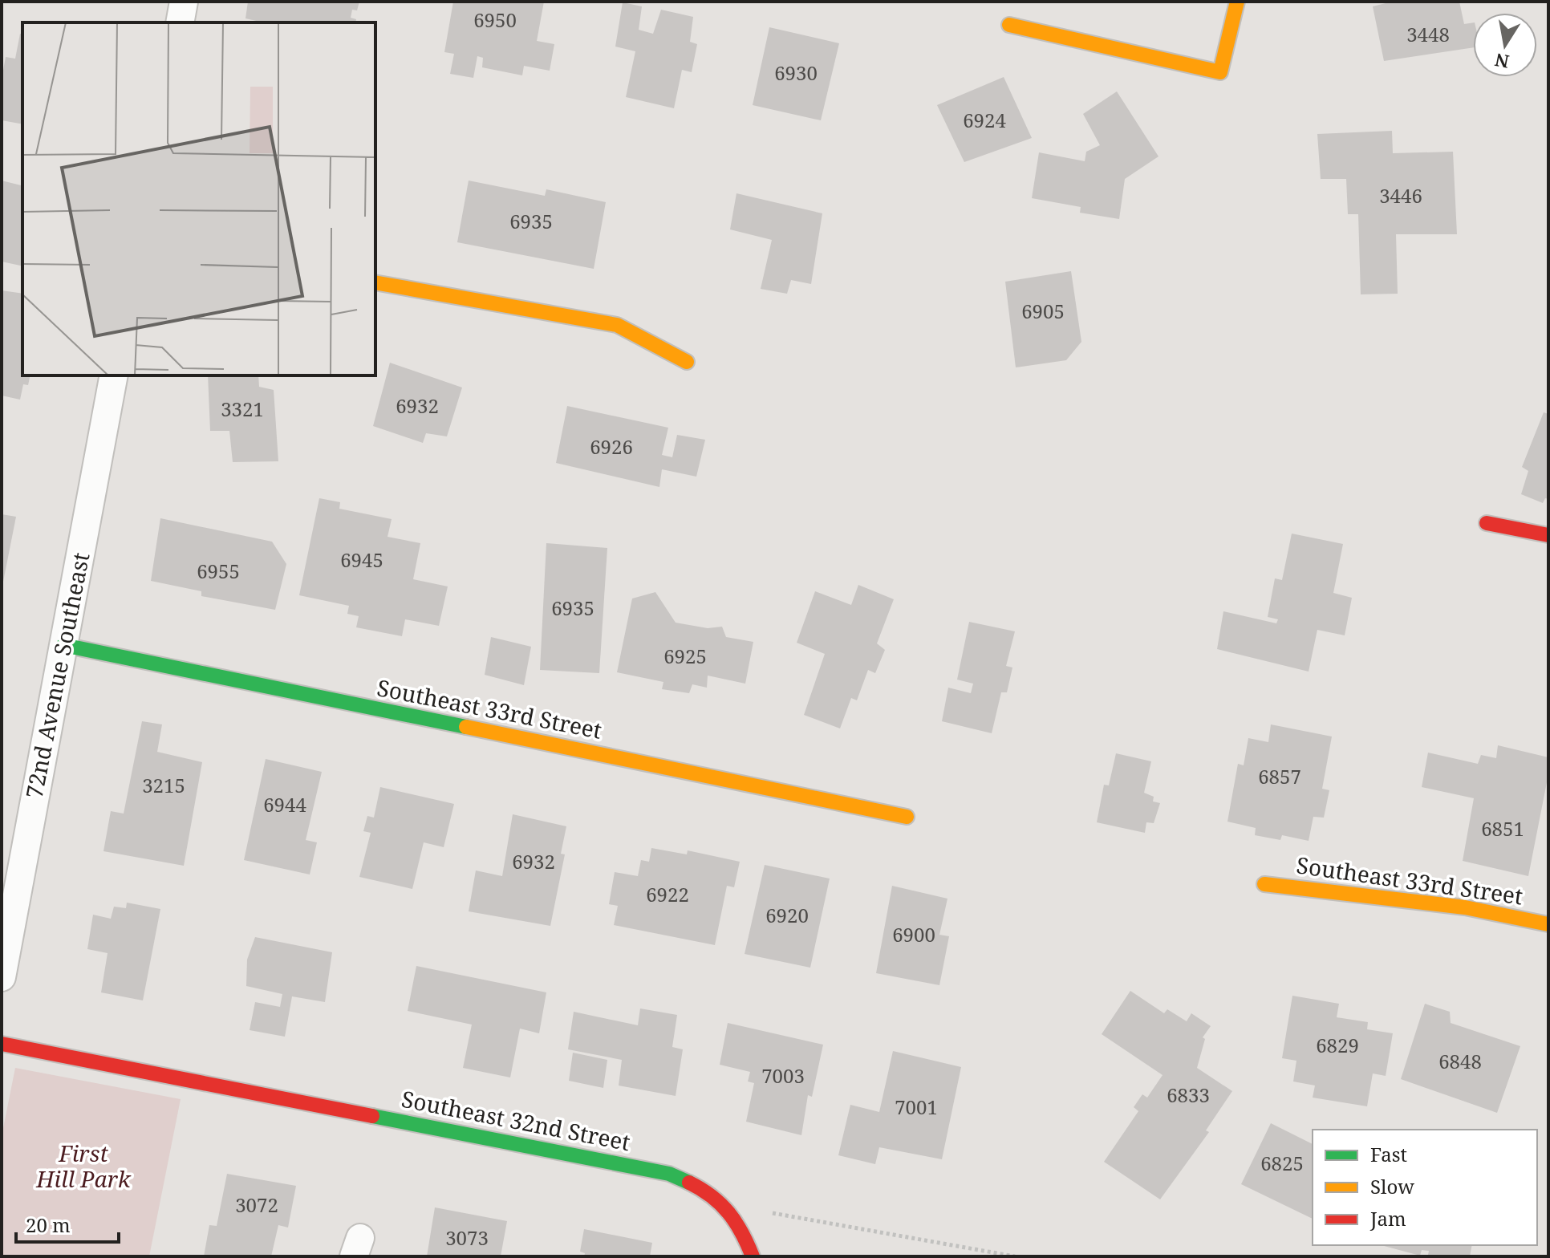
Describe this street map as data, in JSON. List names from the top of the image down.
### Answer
{
  "streets": {
    "street": ["72nd Avenue Southeast", "Southeast 33rd Street", "Southeast 32nd Street"]
  },
  "crossings": [
    ["72nd Avenue Southeast", "Southeast 33rd Street"]
  ],
  "parks": ["First Hill Park"],
  "house_numbers": [
    "6950",
    "3448",
    "6930",
    "6924",
    "3446",
    "6935",
    "6905",
    "6932",
    "3321",
    "6926",
    "6945",
    "6955",
    "6935",
    "6925",
    "6857",
    "3215",
    "6944",
    "6851",
    "6932",
    "6922",
    "6920",
    "6900",
    "6829",
    "6848",
    "7003",
    "6833",
    "7001",
    "6825",
    "3072",
    "3073"
  ],
  "legend": ["Fast", "Slow", "Jam"],
  "scale_bar": "20 m",
  "north": "bottom"
}
